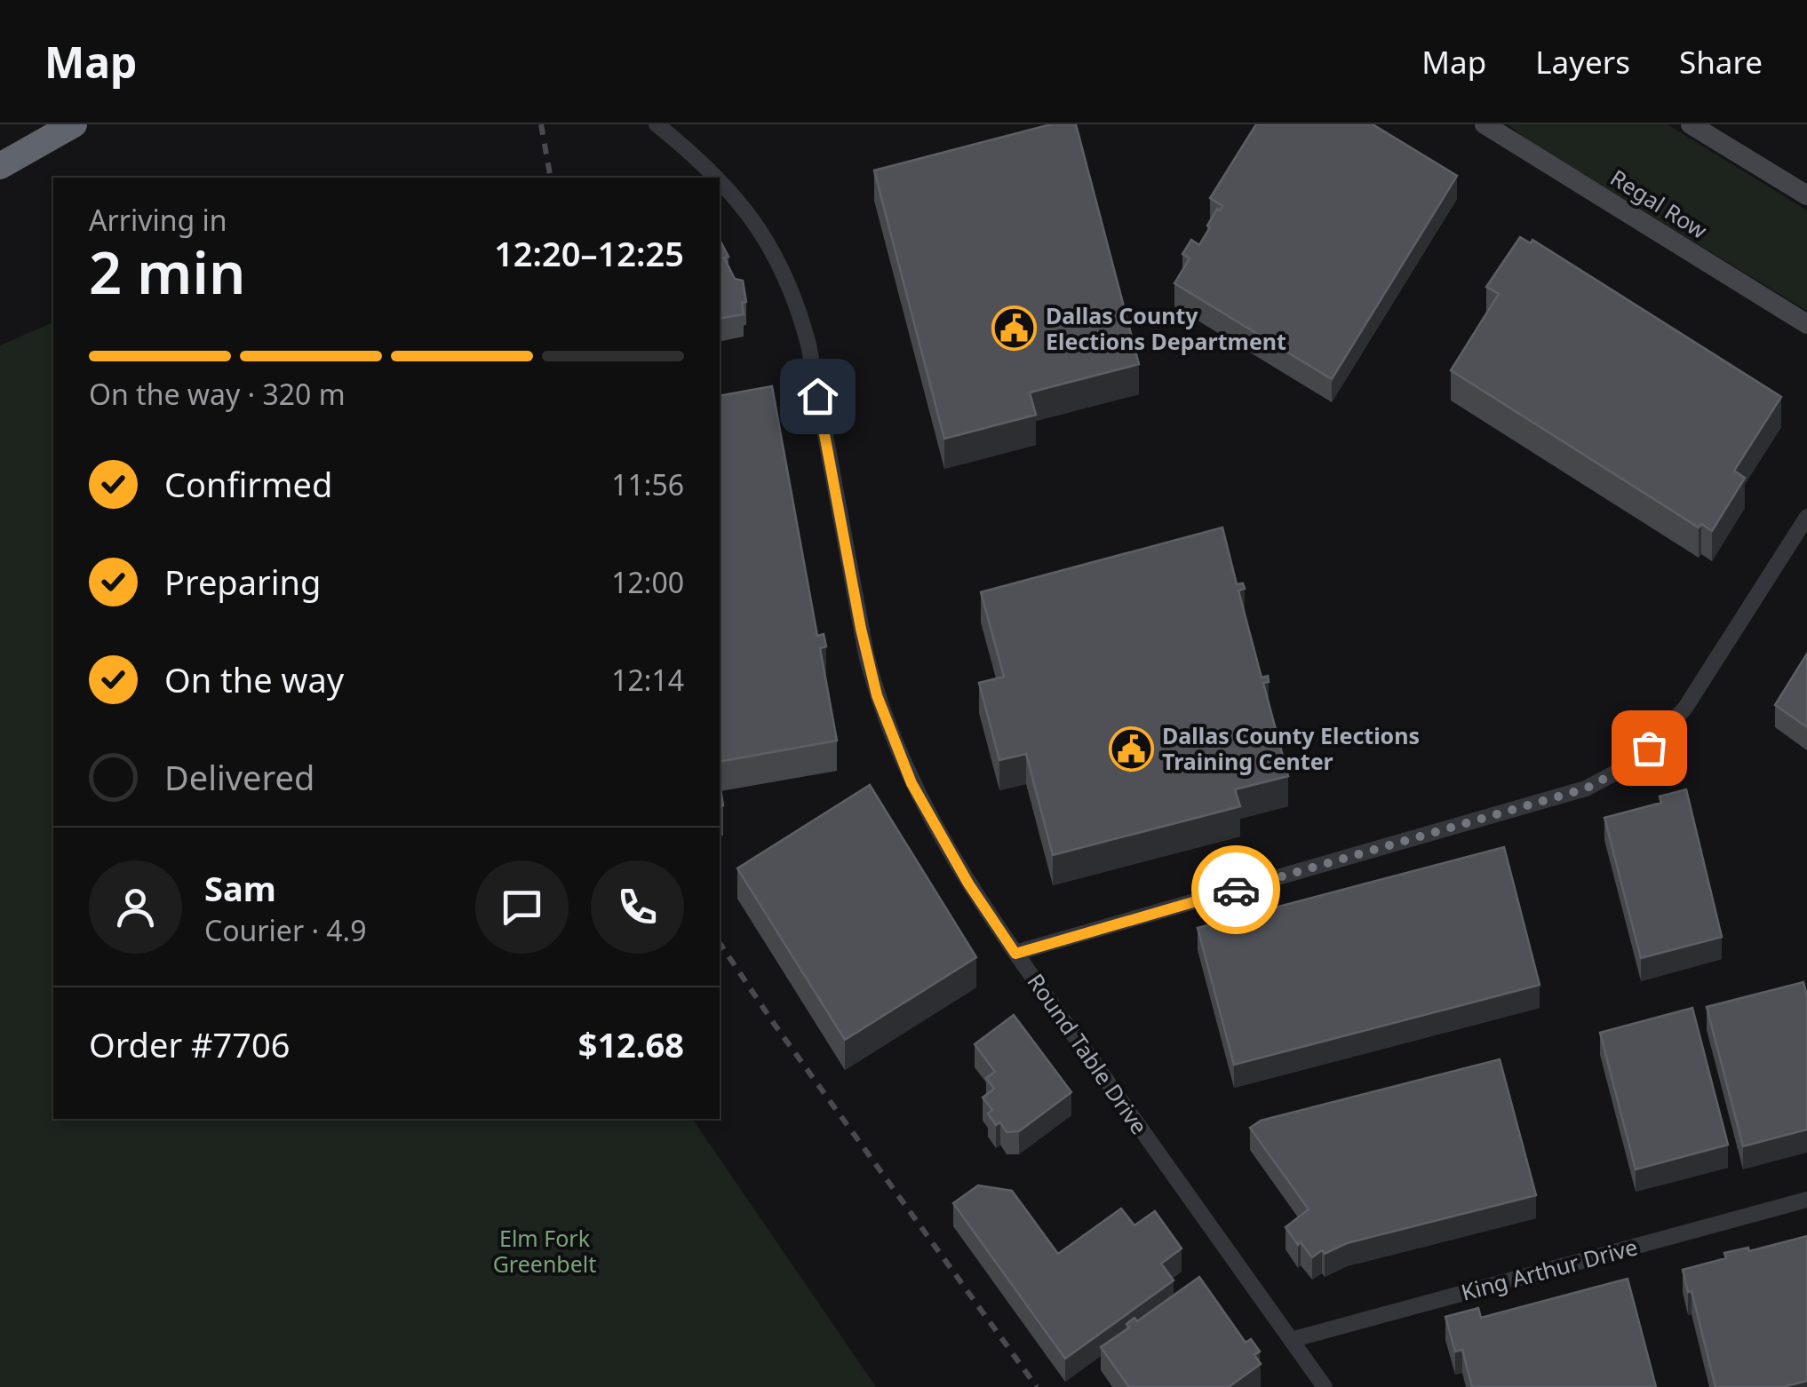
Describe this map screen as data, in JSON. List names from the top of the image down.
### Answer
{
  "streets": {
    "main road": ["Regal Row"],
    "street": ["Round Table Drive", "King Arthur Drive"]
  },
  "crossings": [
    ["Round Table Drive", "King Arthur Drive"]
  ],
  "parks": ["Elm Fork Greenbelt"],
  "places": {
    "public building": ["Dallas County Elections Department", "Dallas County Elections Training Center"]
  },
  "page": {
    "header": "Map",
    "nav": ["Map", "Layers", "Share"],
    "heading": ["2 min", "Arriving in", "12:20–12:25"],
    "panel": [
      "Sam",
      "Courier · 4.9",
      "Order #7706",
      "$12.68"
    ],
    "bar": "On the way · 320 m",
    "list": [
      ["Confirmed", "11:56"],
      ["Preparing", "12:00"],
      ["On the way", "12:14"],
      "Delivered"
    ]
  }
}
